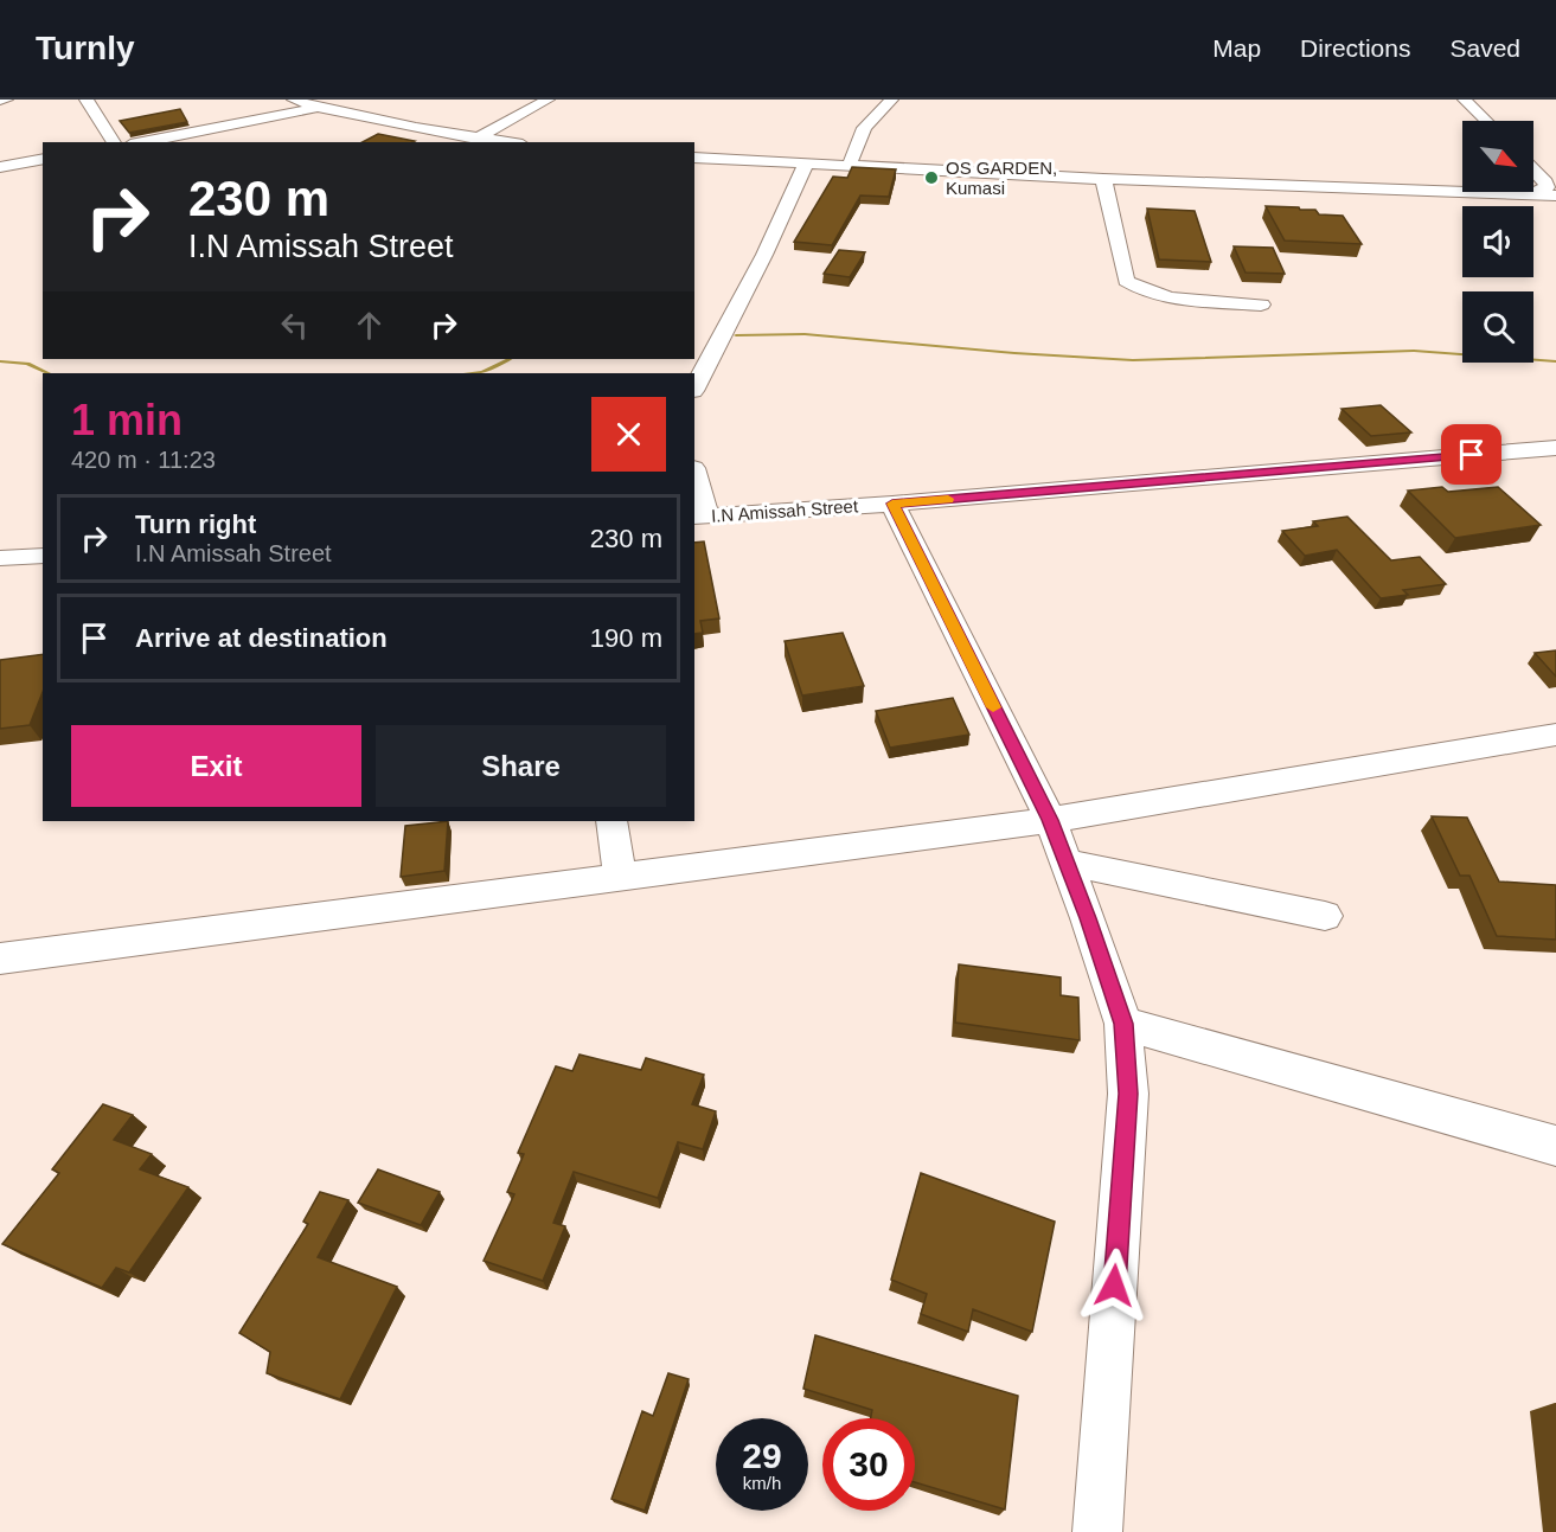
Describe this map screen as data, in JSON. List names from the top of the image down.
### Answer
{
  "streets": {
    "street": ["I.N Amissah Street"]
  },
  "places": ["OS GARDEN, Kumasi"],
  "north": "bottom right",
  "page": {
    "header": "Turnly",
    "nav": ["Map", "Directions", "Saved"],
    "turn": ["230 m", "I.N Amissah Street"],
    "heading": ["1 min", "420 m · 11:23"],
    "list": [
      {
        "name": "Turn right",
        "note": "I.N Amissah Street",
        "value": "230 m"
      },
      {
        "name": "Arrive at destination",
        "value": "190 m"
      }
    ],
    "buttons": ["Exit", "Share"],
    "speed": "29 km/h",
    "limit": "30"
  }
}
